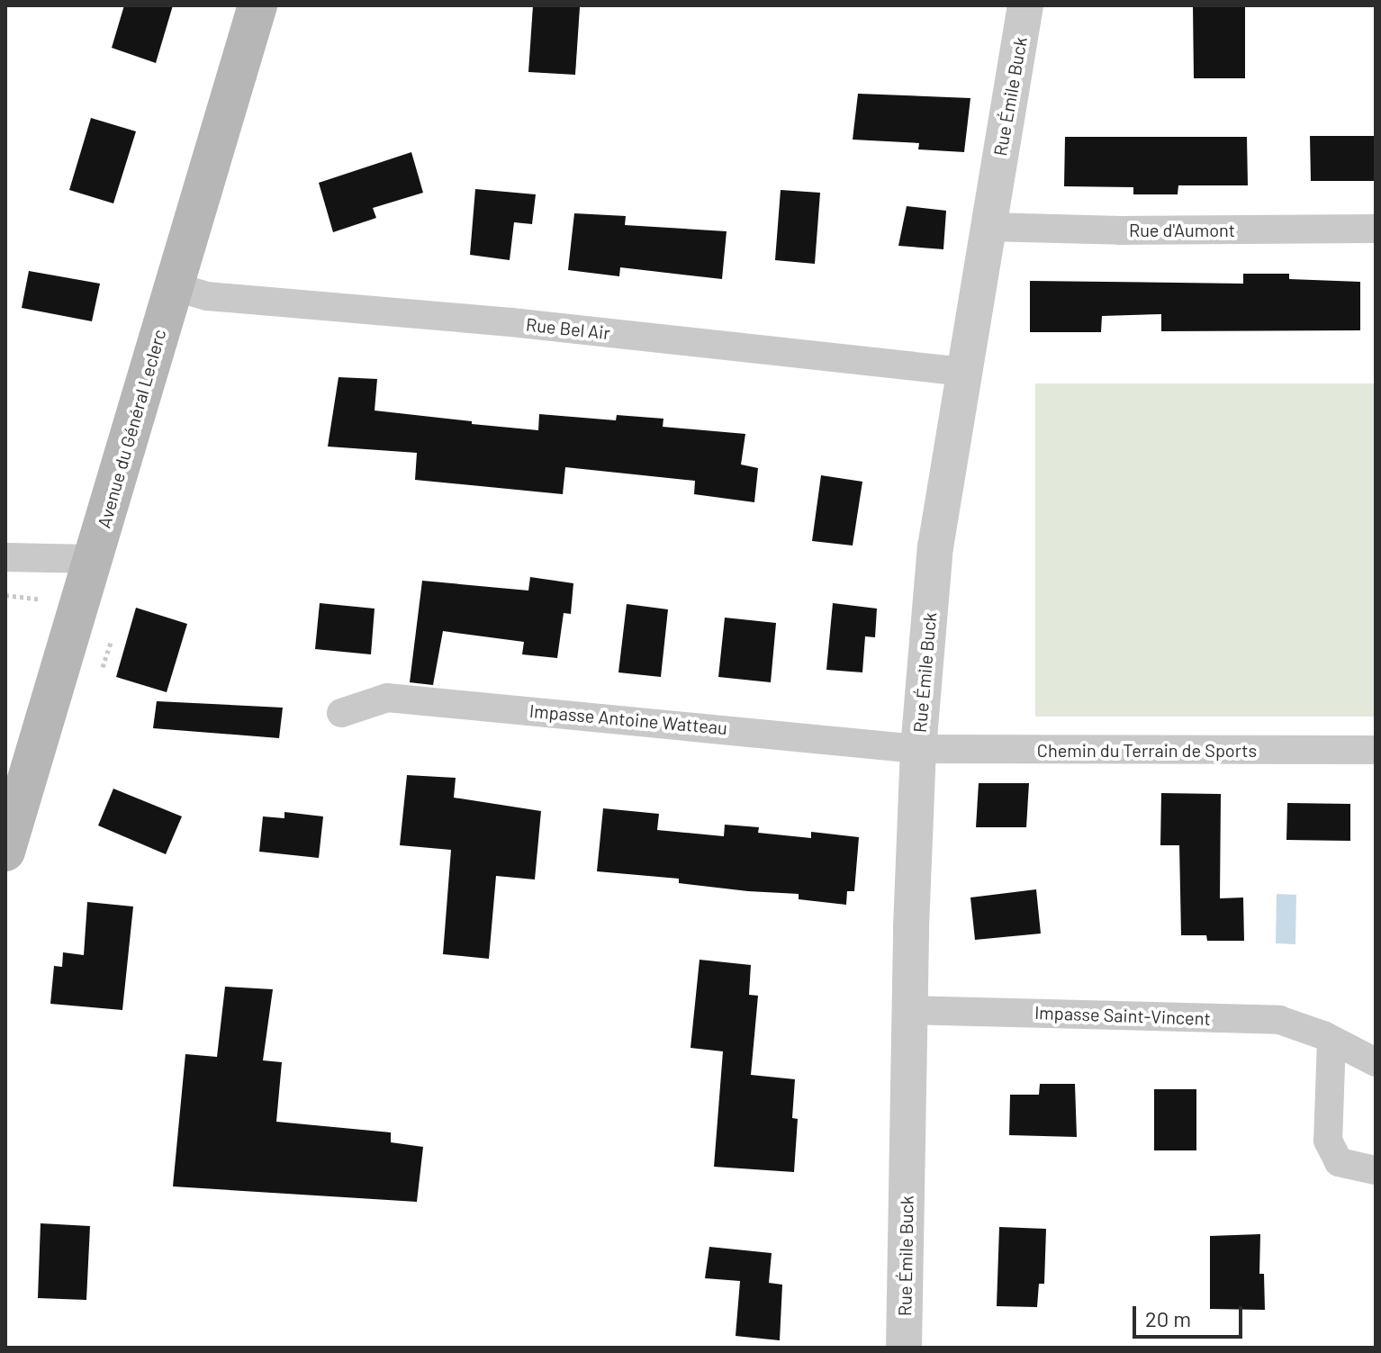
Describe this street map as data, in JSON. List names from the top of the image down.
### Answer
{
  "streets": {
    "main road": ["Avenue du Général Leclerc"],
    "street": [
      "Rue Émile Buck",
      "Rue d'Aumont",
      "Rue Bel Air",
      "Impasse Antoine Watteau",
      "Chemin du Terrain de Sports",
      "Impasse Saint-Vincent"
    ]
  },
  "crossings": [
    ["Rue Émile Buck", "Rue d'Aumont"],
    ["Rue Émile Buck", "Rue Bel Air"],
    ["Rue Émile Buck", "Impasse Antoine Watteau"],
    ["Rue Émile Buck", "Chemin du Terrain de Sports"],
    ["Rue Émile Buck", "Impasse Saint-Vincent"],
    ["Rue Bel Air", "Avenue du Général Leclerc"],
    ["Impasse Antoine Watteau", "Chemin du Terrain de Sports"]
  ],
  "scale_bar": "20 m"
}
